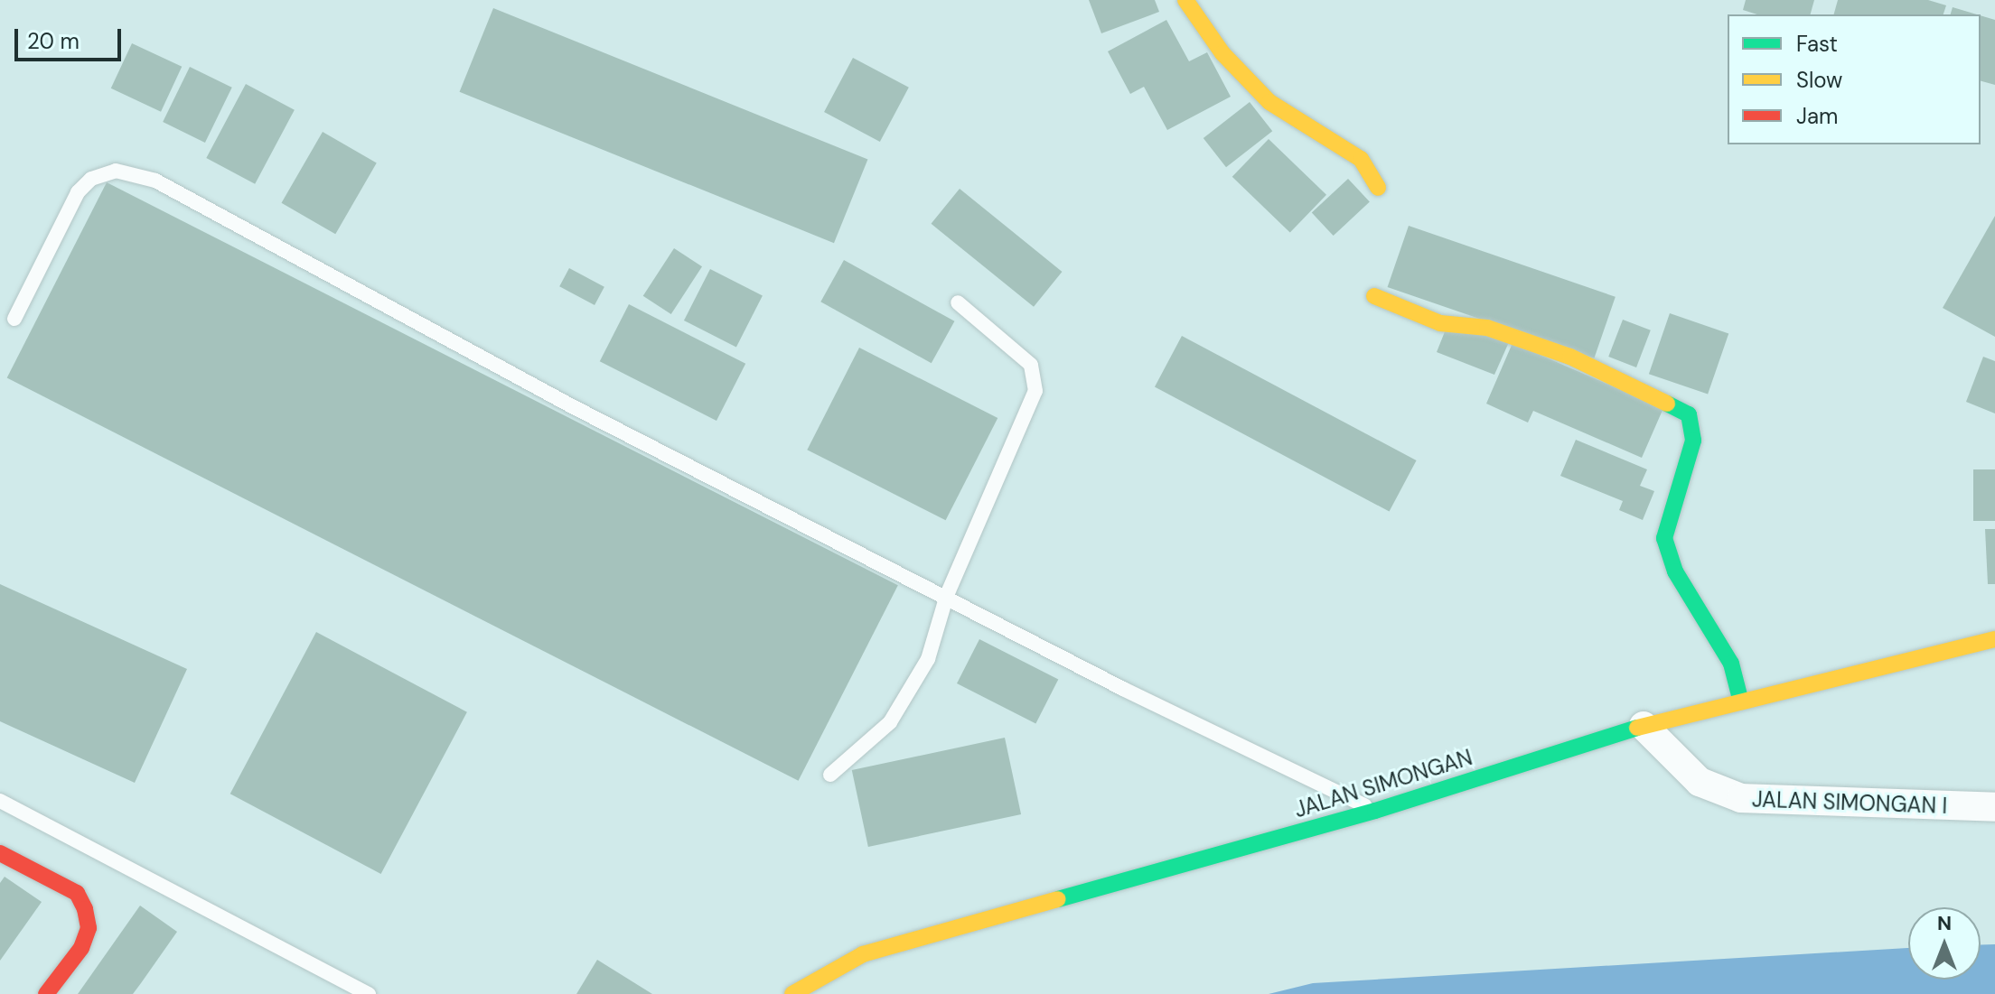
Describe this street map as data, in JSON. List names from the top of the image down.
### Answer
{
  "streets": {
    "main road": ["JALAN SIMONGAN"],
    "street": ["JALAN SIMONGAN I"]
  },
  "crossings": [
    ["JALAN SIMONGAN", "JALAN SIMONGAN I"]
  ],
  "legend": ["Fast", "Slow", "Jam"],
  "scale_bar": "20 m",
  "north": "top"
}
